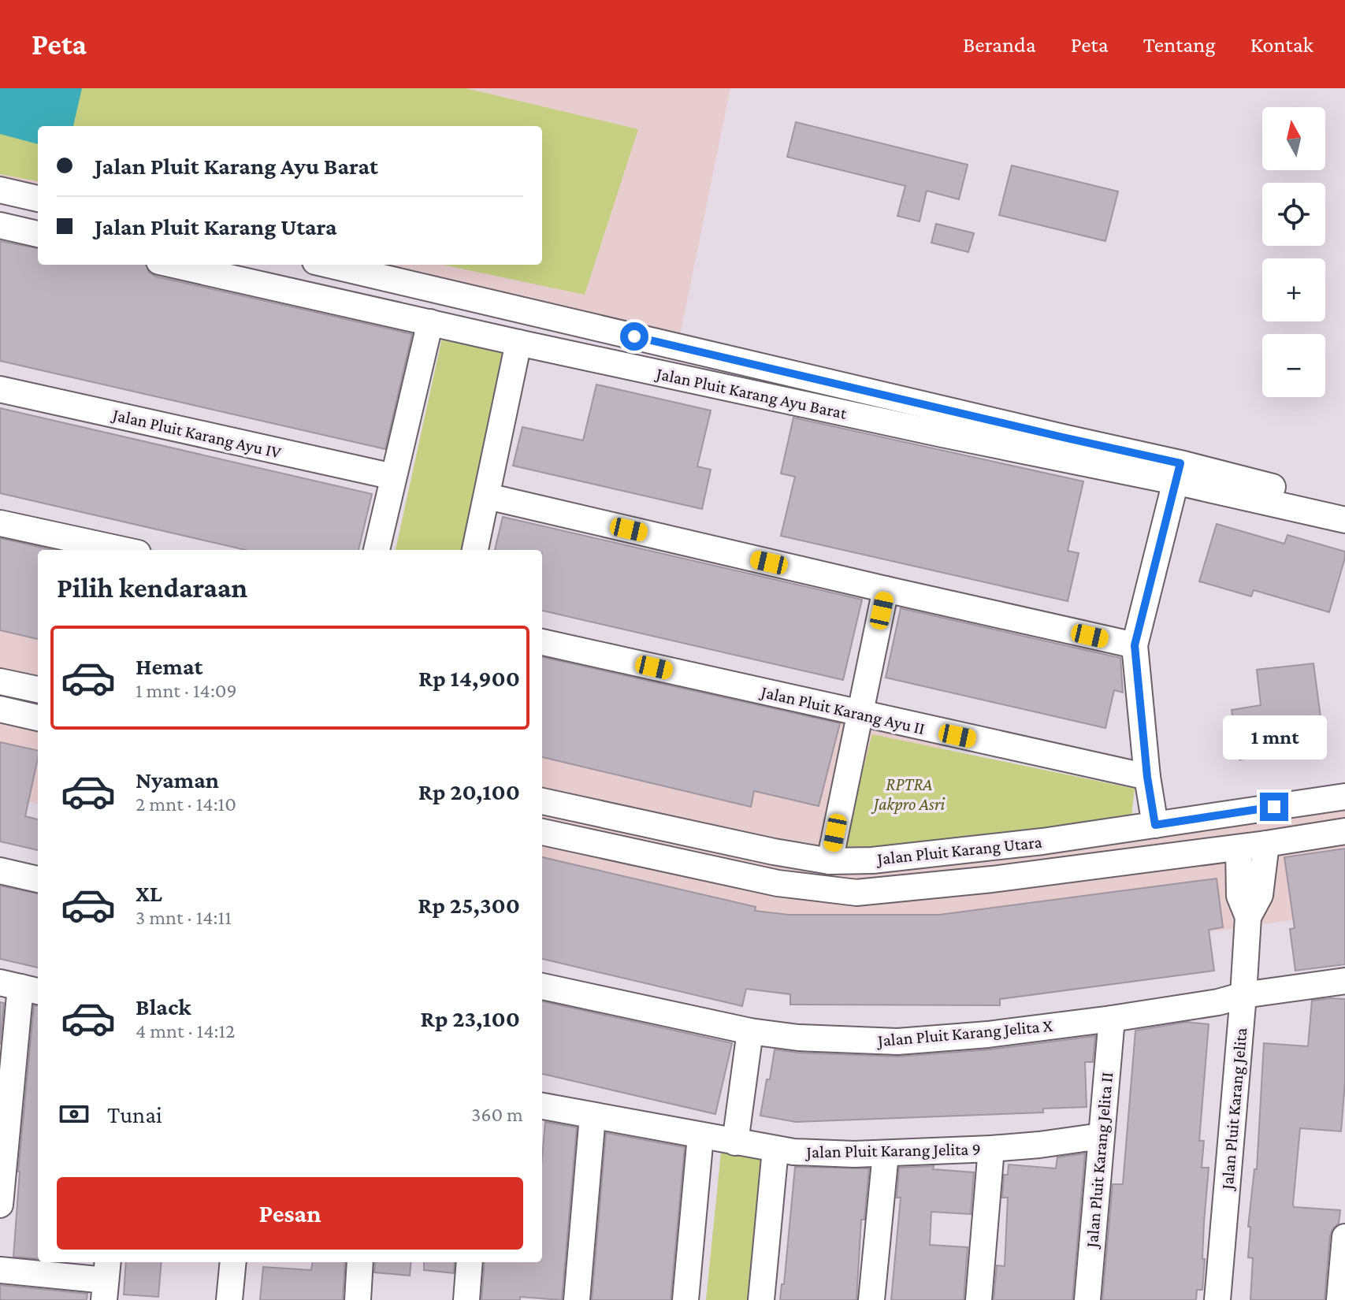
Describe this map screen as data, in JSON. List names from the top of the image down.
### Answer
{
  "streets": {
    "street": [
      "Jalan Pluit Karang Ayu Barat",
      "Jalan Pluit Karang Ayu IV",
      "Jalan Pluit Karang Ayu II",
      "Jalan Pluit Karang Utara",
      "Jalan Pluit Karang Jelita X",
      "Jalan Pluit Karang Jelita",
      "Jalan Pluit Karang Jelita 9",
      "Jalan Pluit Karang Jelita II"
    ]
  },
  "crossings": [
    ["Jalan Pluit Karang Utara", "Jalan Pluit Karang Jelita"],
    ["Jalan Pluit Karang Jelita X", "Jalan Pluit Karang Jelita"],
    ["Jalan Pluit Karang Jelita X", "Jalan Pluit Karang Jelita II"],
    ["Jalan Pluit Karang Jelita 9", "Jalan Pluit Karang Jelita II"]
  ],
  "parks": ["RPTRA Jakpro Asri"],
  "north": "top",
  "page": {
    "header": "Peta",
    "nav": [
      "Beranda",
      "Peta",
      "Tentang",
      "Kontak"
    ],
    "map_buttons": ["+", "−"],
    "banner": ["Jalan Pluit Karang Ayu Barat", "Jalan Pluit Karang Utara"],
    "heading": "Pilih kendaraan",
    "list": [
      {
        "name": "Hemat",
        "note": "1 mnt · 14:09",
        "value": "Rp 14,900"
      },
      {
        "name": "Nyaman",
        "note": "2 mnt · 14:10",
        "value": "Rp 20,100"
      },
      {
        "name": "XL",
        "note": "3 mnt · 14:11",
        "value": "Rp 25,300"
      },
      {
        "name": "Black",
        "note": "4 mnt · 14:12",
        "value": "Rp 23,100"
      }
    ],
    "bubble": "1 mnt",
    "pay": ["Tunai", "360 m"],
    "buttons": "Pesan"
  }
}
